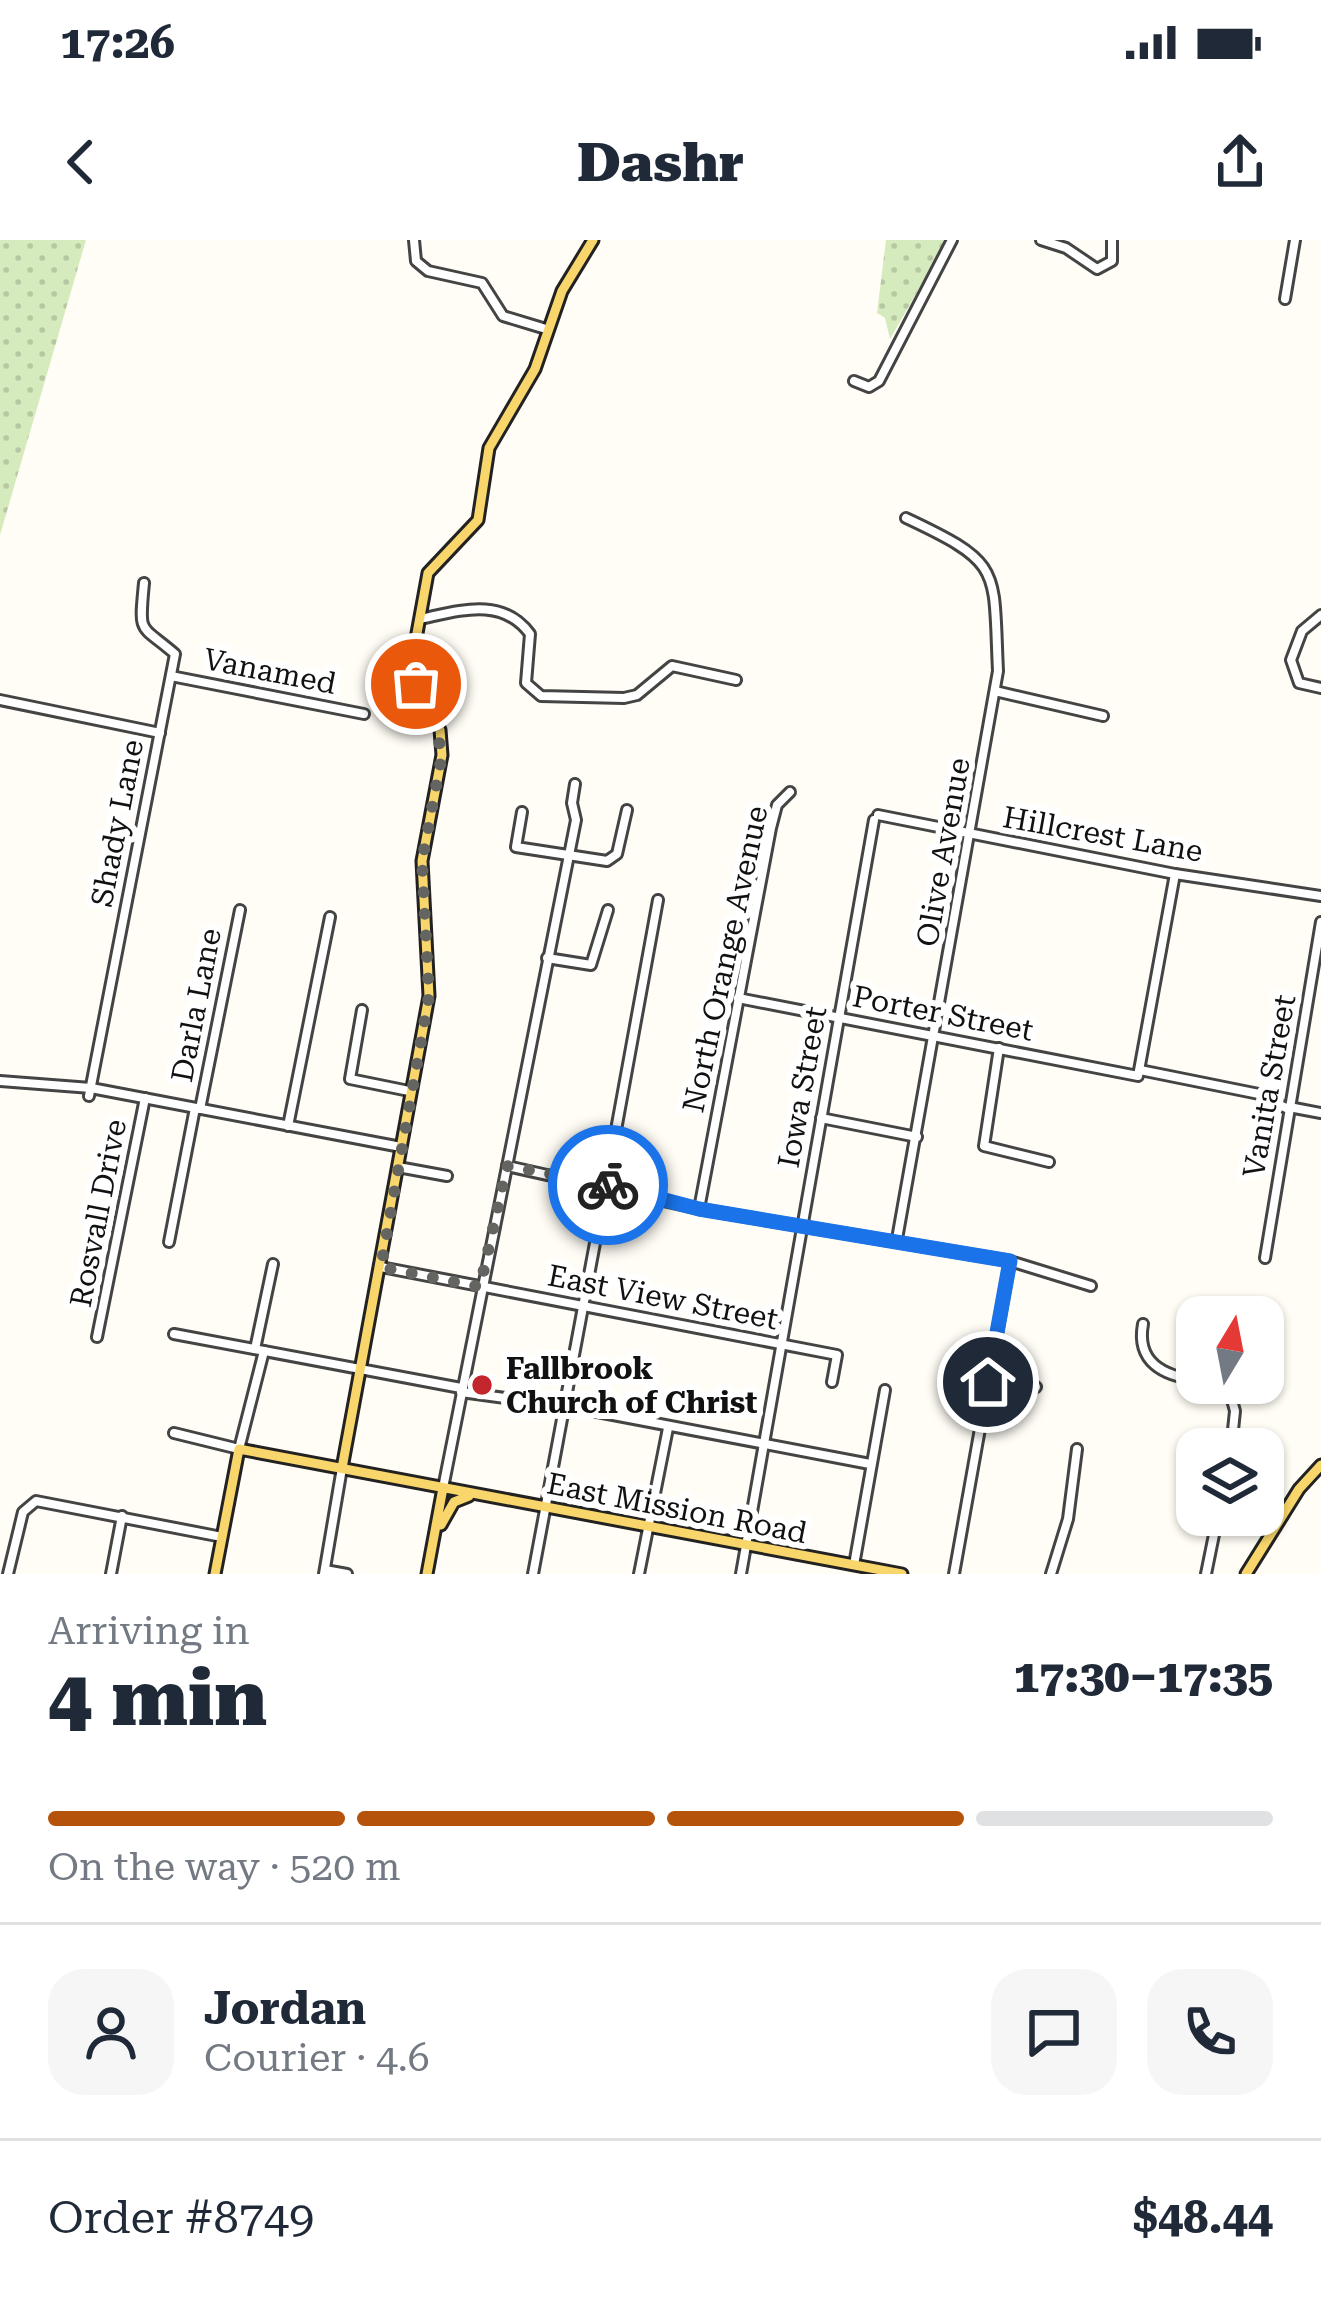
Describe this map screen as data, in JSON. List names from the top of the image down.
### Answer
{
  "streets": {
    "main road": ["East Mission Road"],
    "street": [
      "Vanamed",
      "Shady Lane",
      "Hillcrest Lane",
      "Olive Avenue",
      "North Orange Avenue",
      "Darla Lane",
      "Porter Street",
      "Vanita Street",
      "Iowa Street",
      "Rosvall Drive",
      "East View Street"
    ]
  },
  "crossings": [
    ["Vanamed", "Shady Lane"],
    ["Hillcrest Lane", "Olive Avenue"],
    ["Hillcrest Lane", "Iowa Street"],
    ["Olive Avenue", "Porter Street"],
    ["North Orange Avenue", "Porter Street"],
    ["Porter Street", "Vanita Street"],
    ["Porter Street", "Iowa Street"],
    ["Iowa Street", "East View Street"],
    ["Iowa Street", "East Mission Road"]
  ],
  "places": ["Fallbrook Church of Christ"],
  "north": "top",
  "page": {
    "status": "17:26",
    "header": "Dashr",
    "heading": ["4 min", "Arriving in", "17:30–17:35"],
    "panel": [
      "Jordan",
      "Courier · 4.6",
      "Order #8749",
      "$48.44"
    ],
    "bar": "On the way · 520 m"
  }
}
